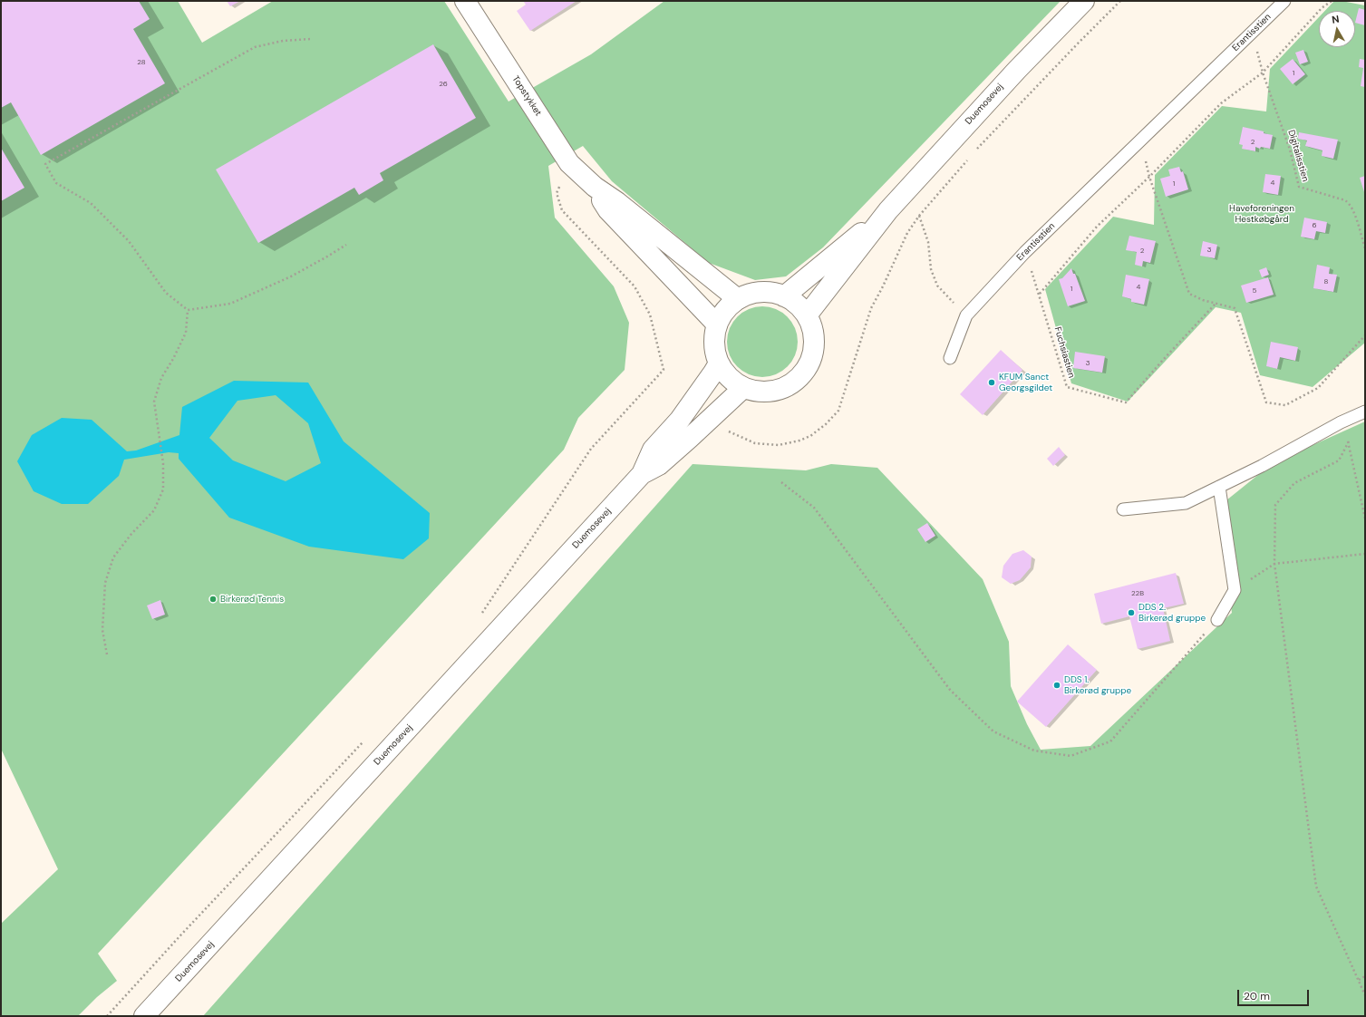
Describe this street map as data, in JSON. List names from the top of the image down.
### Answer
{
  "streets": {
    "street": ["Topstykket", "Duemosevej"],
    "lane": ["Erantisstien"],
    "path": ["Digitalisstien", "Fuchsiastien"]
  },
  "crossings": [
    ["Erantisstien", "Digitalisstien"],
    ["Erantisstien", "Fuchsiastien"],
    ["Topstykket", "Duemosevej"]
  ],
  "parks": ["Haveforeningen Hestkøbgård"],
  "places": [
    "KFUM Sanct Georgsgildet",
    "Birkerød Tennis",
    "DDS 2. Birkerød gruppe",
    "DDS 1. Birkerød gruppe"
  ],
  "house_numbers": [
    "28",
    "1",
    "26",
    "2",
    "4",
    "1",
    "6",
    "3",
    "2",
    "8",
    "4",
    "1",
    "5",
    "3",
    "22B"
  ],
  "scale_bar": "20 m",
  "north": "top"
}
